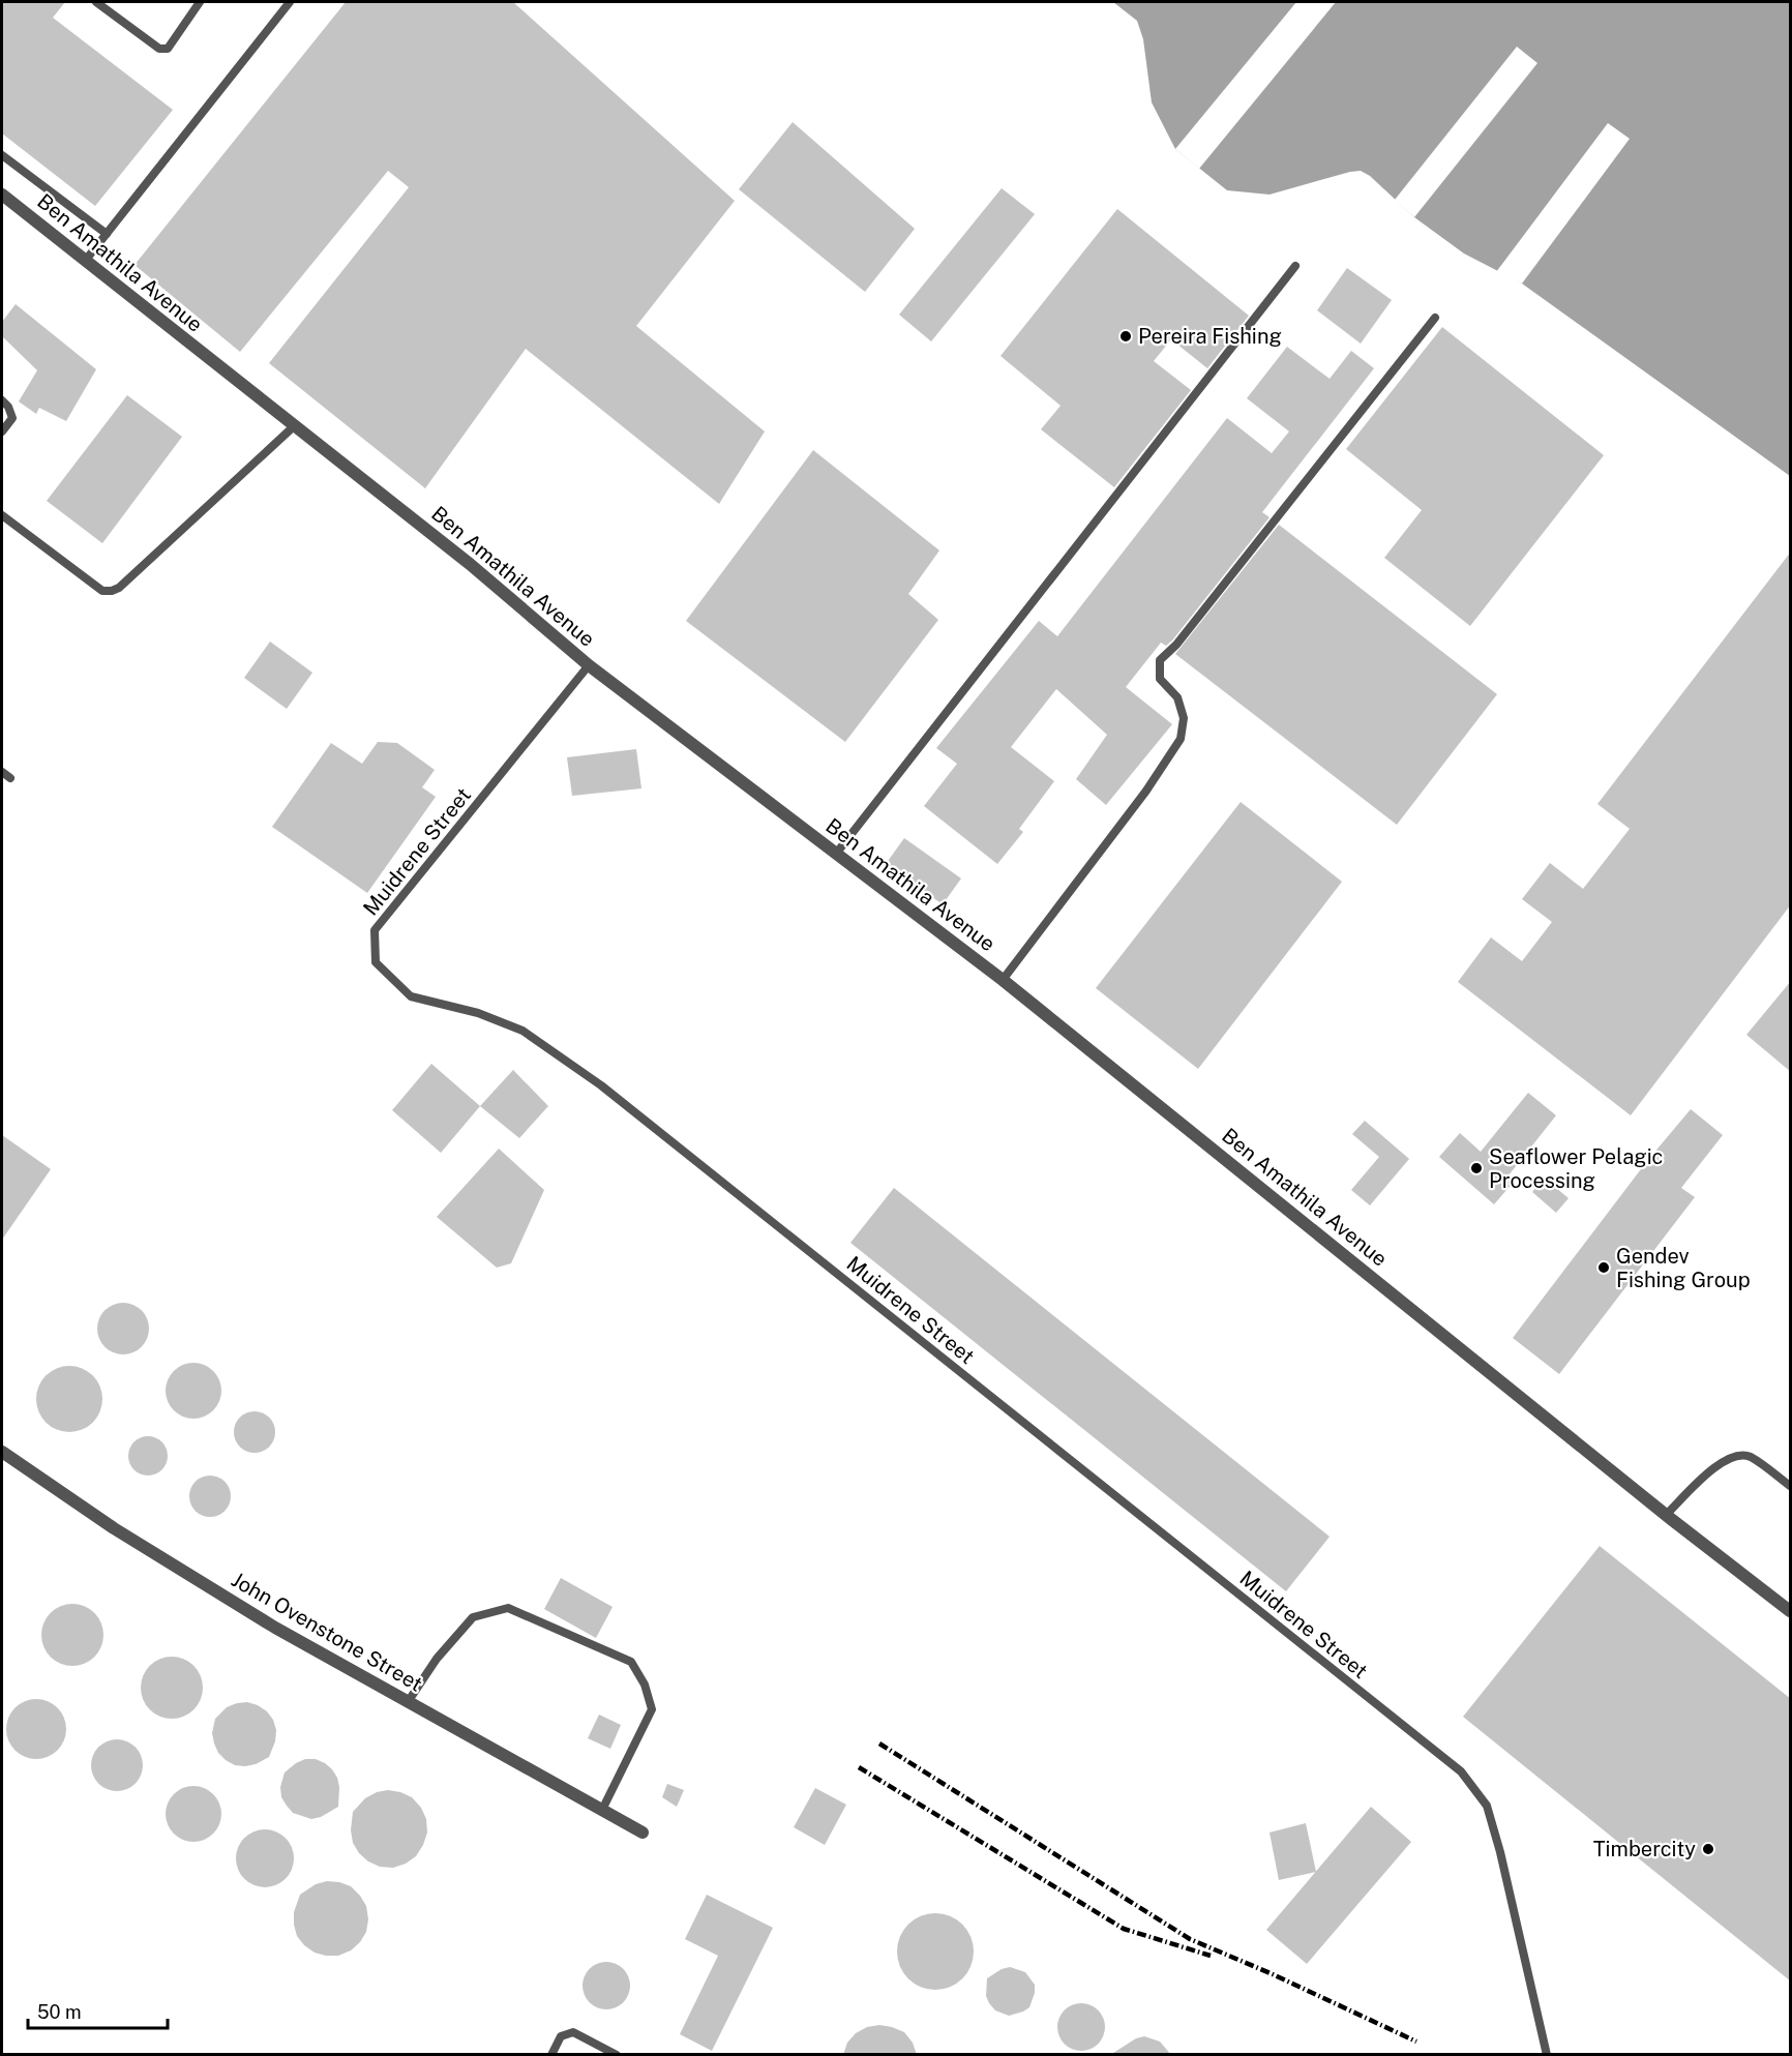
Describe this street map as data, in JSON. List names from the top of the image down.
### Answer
{
  "streets": {
    "street": ["Ben Amathila Avenue", "John Ovenstone Street"],
    "lane": ["Muidrene Street"]
  },
  "crossings": [
    ["Ben Amathila Avenue", "Muidrene Street"]
  ],
  "places": [
    "Pereira Fishing",
    "Seaflower Pelagic Processing",
    "Gendev Fishing Group",
    "Timbercity"
  ],
  "scale_bar": "50 m"
}
